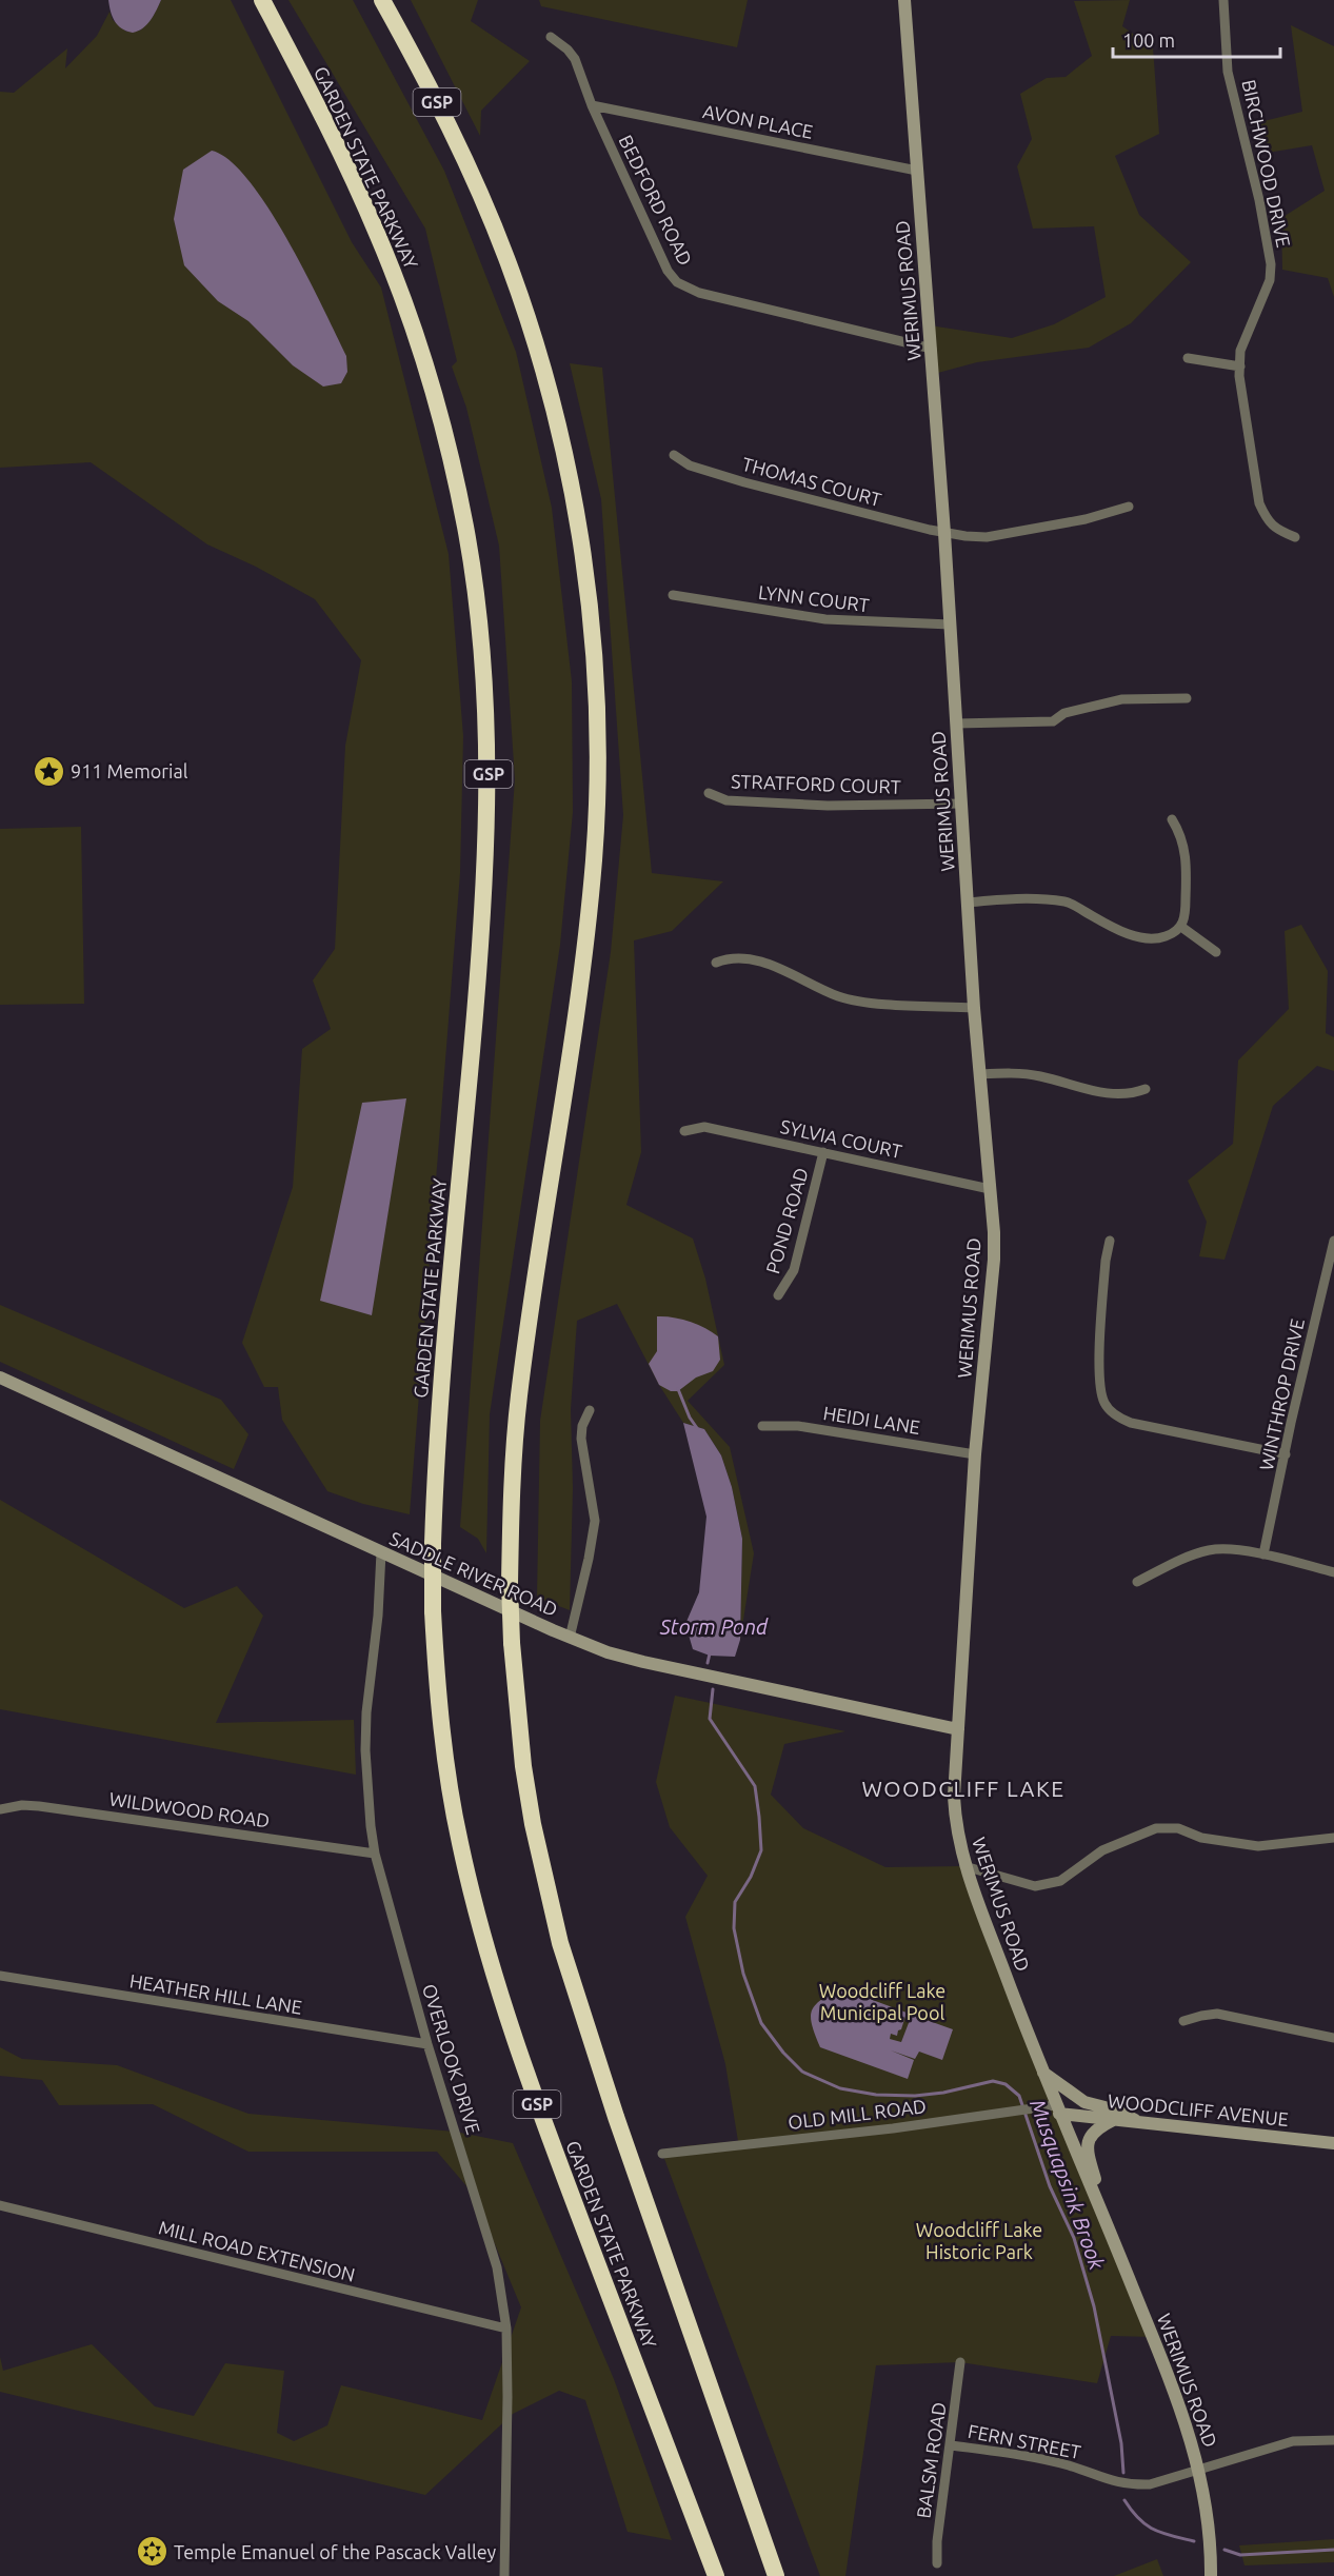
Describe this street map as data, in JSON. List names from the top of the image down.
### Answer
{
  "streets": {
    "highway": ["GSP", "GARDEN STATE PARKWAY"],
    "main road": ["WERIMUS ROAD", "SADDLE RIVER ROAD", "WOODCLIFF AVENUE"],
    "street": [
      "AVON PLACE",
      "BIRCHWOOD DRIVE",
      "BEDFORD ROAD",
      "THOMAS COURT",
      "LYNN COURT",
      "STRATFORD COURT",
      "SYLVIA COURT",
      "POND ROAD",
      "WINTHROP DRIVE",
      "HEIDI LANE",
      "WILDWOOD ROAD",
      "HEATHER HILL LANE",
      "OVERLOOK DRIVE",
      "OLD MILL ROAD",
      "MILL ROAD EXTENSION",
      "FERN STREET",
      "BALSM ROAD"
    ]
  },
  "crossings": [
    ["AVON PLACE", "BEDFORD ROAD"],
    ["AVON PLACE", "WERIMUS ROAD"],
    ["BEDFORD ROAD", "WERIMUS ROAD"],
    ["WERIMUS ROAD", "THOMAS COURT"],
    ["WERIMUS ROAD", "LYNN COURT"],
    ["WERIMUS ROAD", "STRATFORD COURT"],
    ["WERIMUS ROAD", "SYLVIA COURT"],
    ["WERIMUS ROAD", "HEIDI LANE"],
    ["WERIMUS ROAD", "SADDLE RIVER ROAD"],
    ["WERIMUS ROAD", "WOODCLIFF AVENUE"],
    ["WERIMUS ROAD", "OLD MILL ROAD"],
    ["WERIMUS ROAD", "FERN STREET"],
    ["SYLVIA COURT", "POND ROAD"],
    ["SADDLE RIVER ROAD", "OVERLOOK DRIVE"],
    ["WILDWOOD ROAD", "OVERLOOK DRIVE"],
    ["HEATHER HILL LANE", "OVERLOOK DRIVE"],
    ["OVERLOOK DRIVE", "MILL ROAD EXTENSION"],
    ["WOODCLIFF AVENUE", "OLD MILL ROAD"],
    ["FERN STREET", "BALSM ROAD"]
  ],
  "districts": ["WOODCLIFF LAKE"],
  "water": ["Storm Pond", "Musquapsink Brook"],
  "parks": ["Woodcliff Lake Municipal Pool", "Woodcliff Lake Historic Park"],
  "places": {
    "place": ["911 Memorial"],
    "synagogue": ["Temple Emanuel of the Pascack Valley"]
  },
  "scale_bar": "100 m"
}
